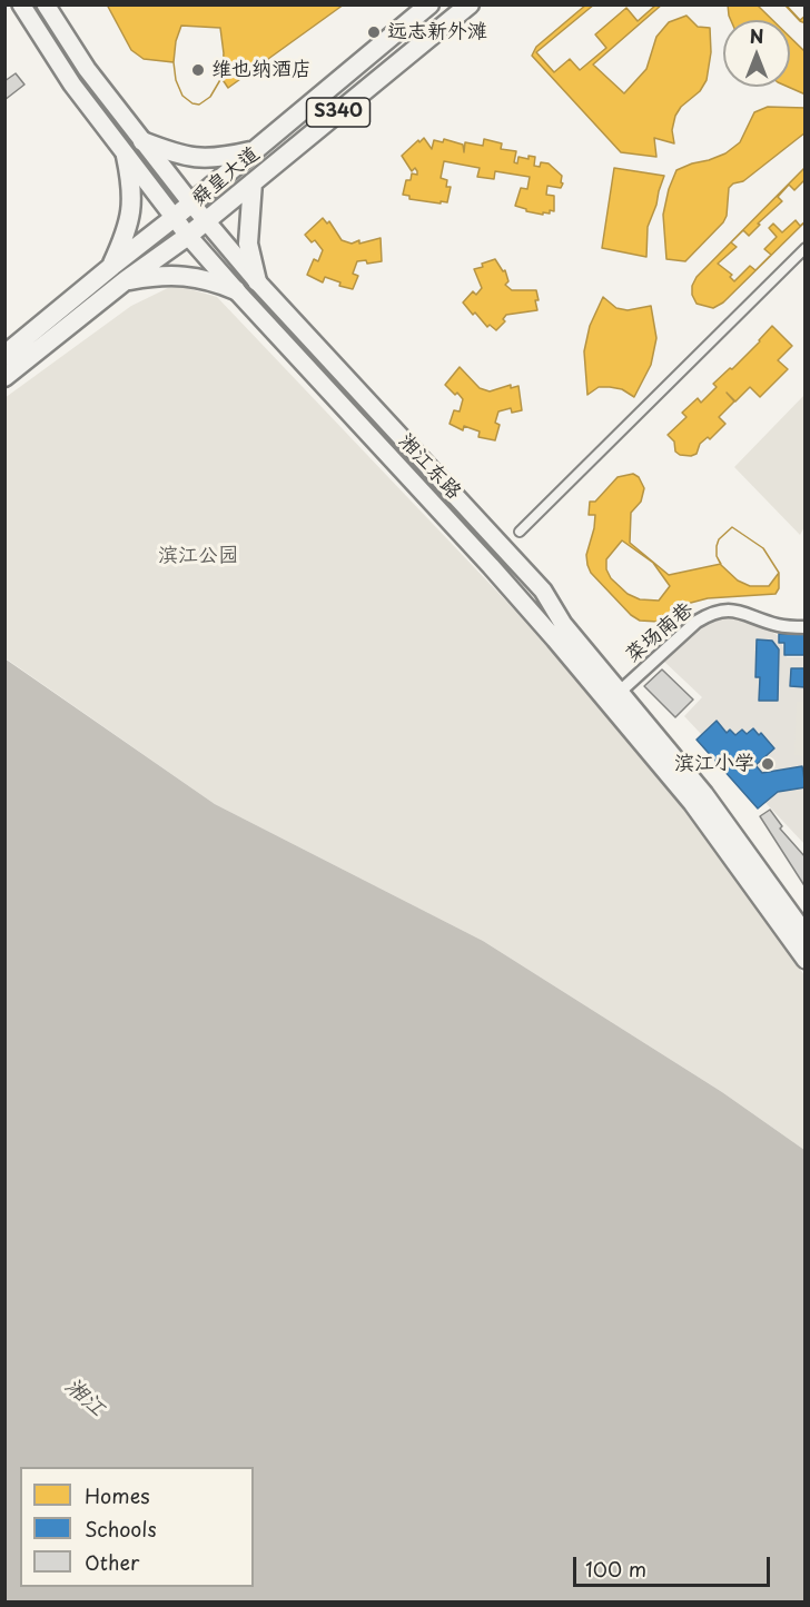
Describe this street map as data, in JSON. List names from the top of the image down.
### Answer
{
  "streets": {
    "main road": ["S340", "舜皇大道", "湘江东路"],
    "street": ["菜场南巷"]
  },
  "crossings": [
    ["舜皇大道", "湘江东路"],
    ["湘江东路", "菜场南巷"]
  ],
  "water": ["湘江"],
  "parks": ["滨江公园"],
  "places": ["远志新外滩", "维也纳酒店", "滨江小学"],
  "legend": ["Homes", "Schools", "Other"],
  "scale_bar": "100 m",
  "north": "top"
}
